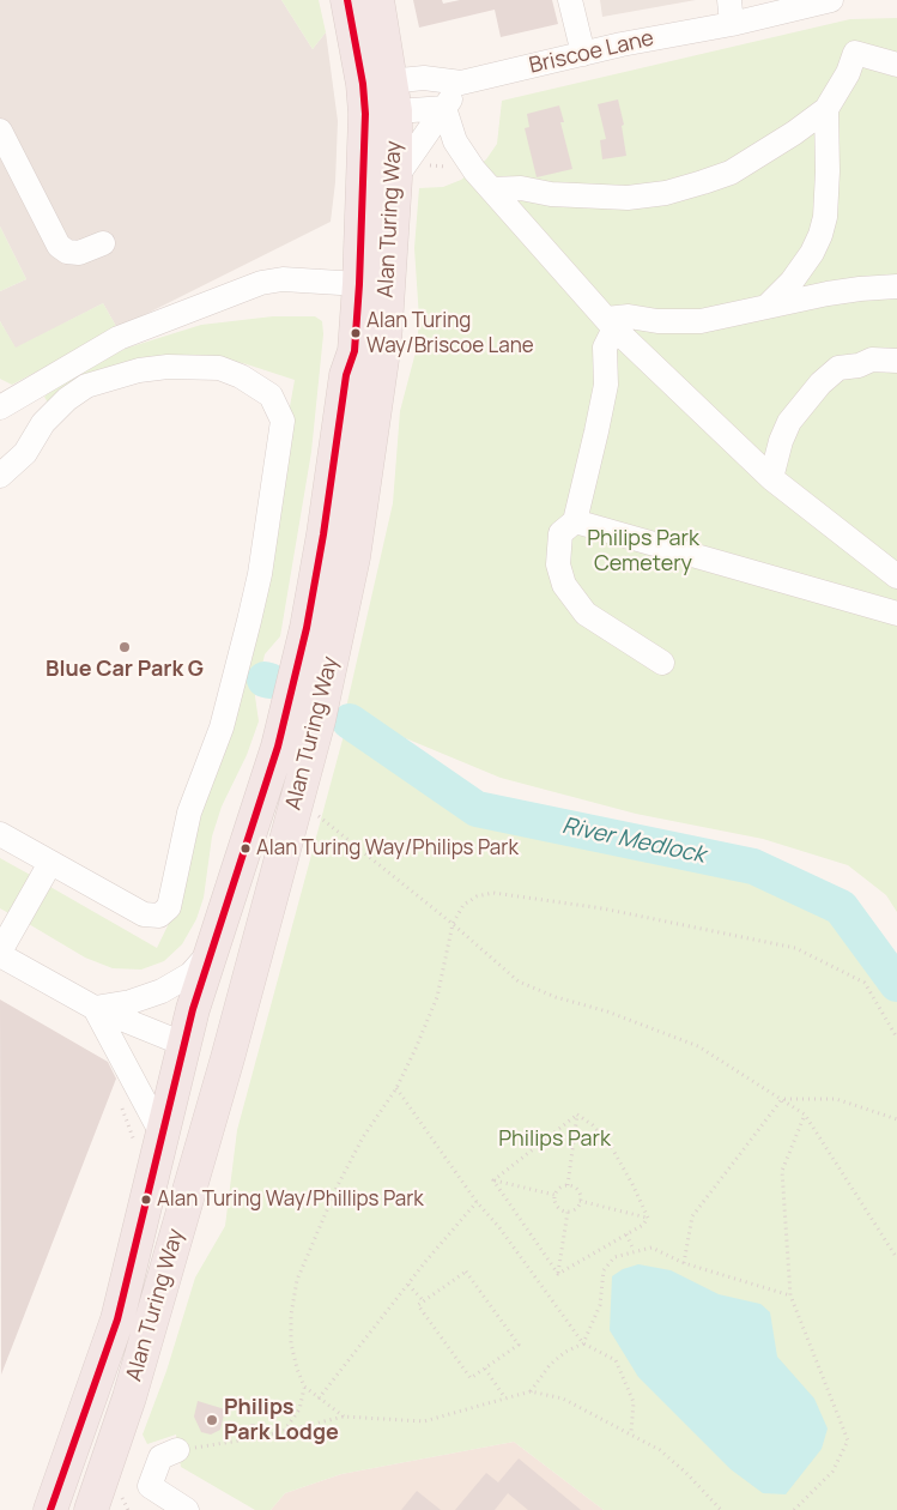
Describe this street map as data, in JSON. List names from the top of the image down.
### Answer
{
  "streets": {
    "highway": ["Alan Turing Way"],
    "street": ["Briscoe Lane"]
  },
  "water": ["River Medlock"],
  "parks": ["Philips Park Cemetery", "Philips Park"],
  "places": [
    "Alan Turing Way/Briscoe Lane",
    "Blue Car Park G",
    "Alan Turing Way/Philips Park",
    "Alan Turing Way/Phillips Park",
    "Philips Park Lodge"
  ]
}
